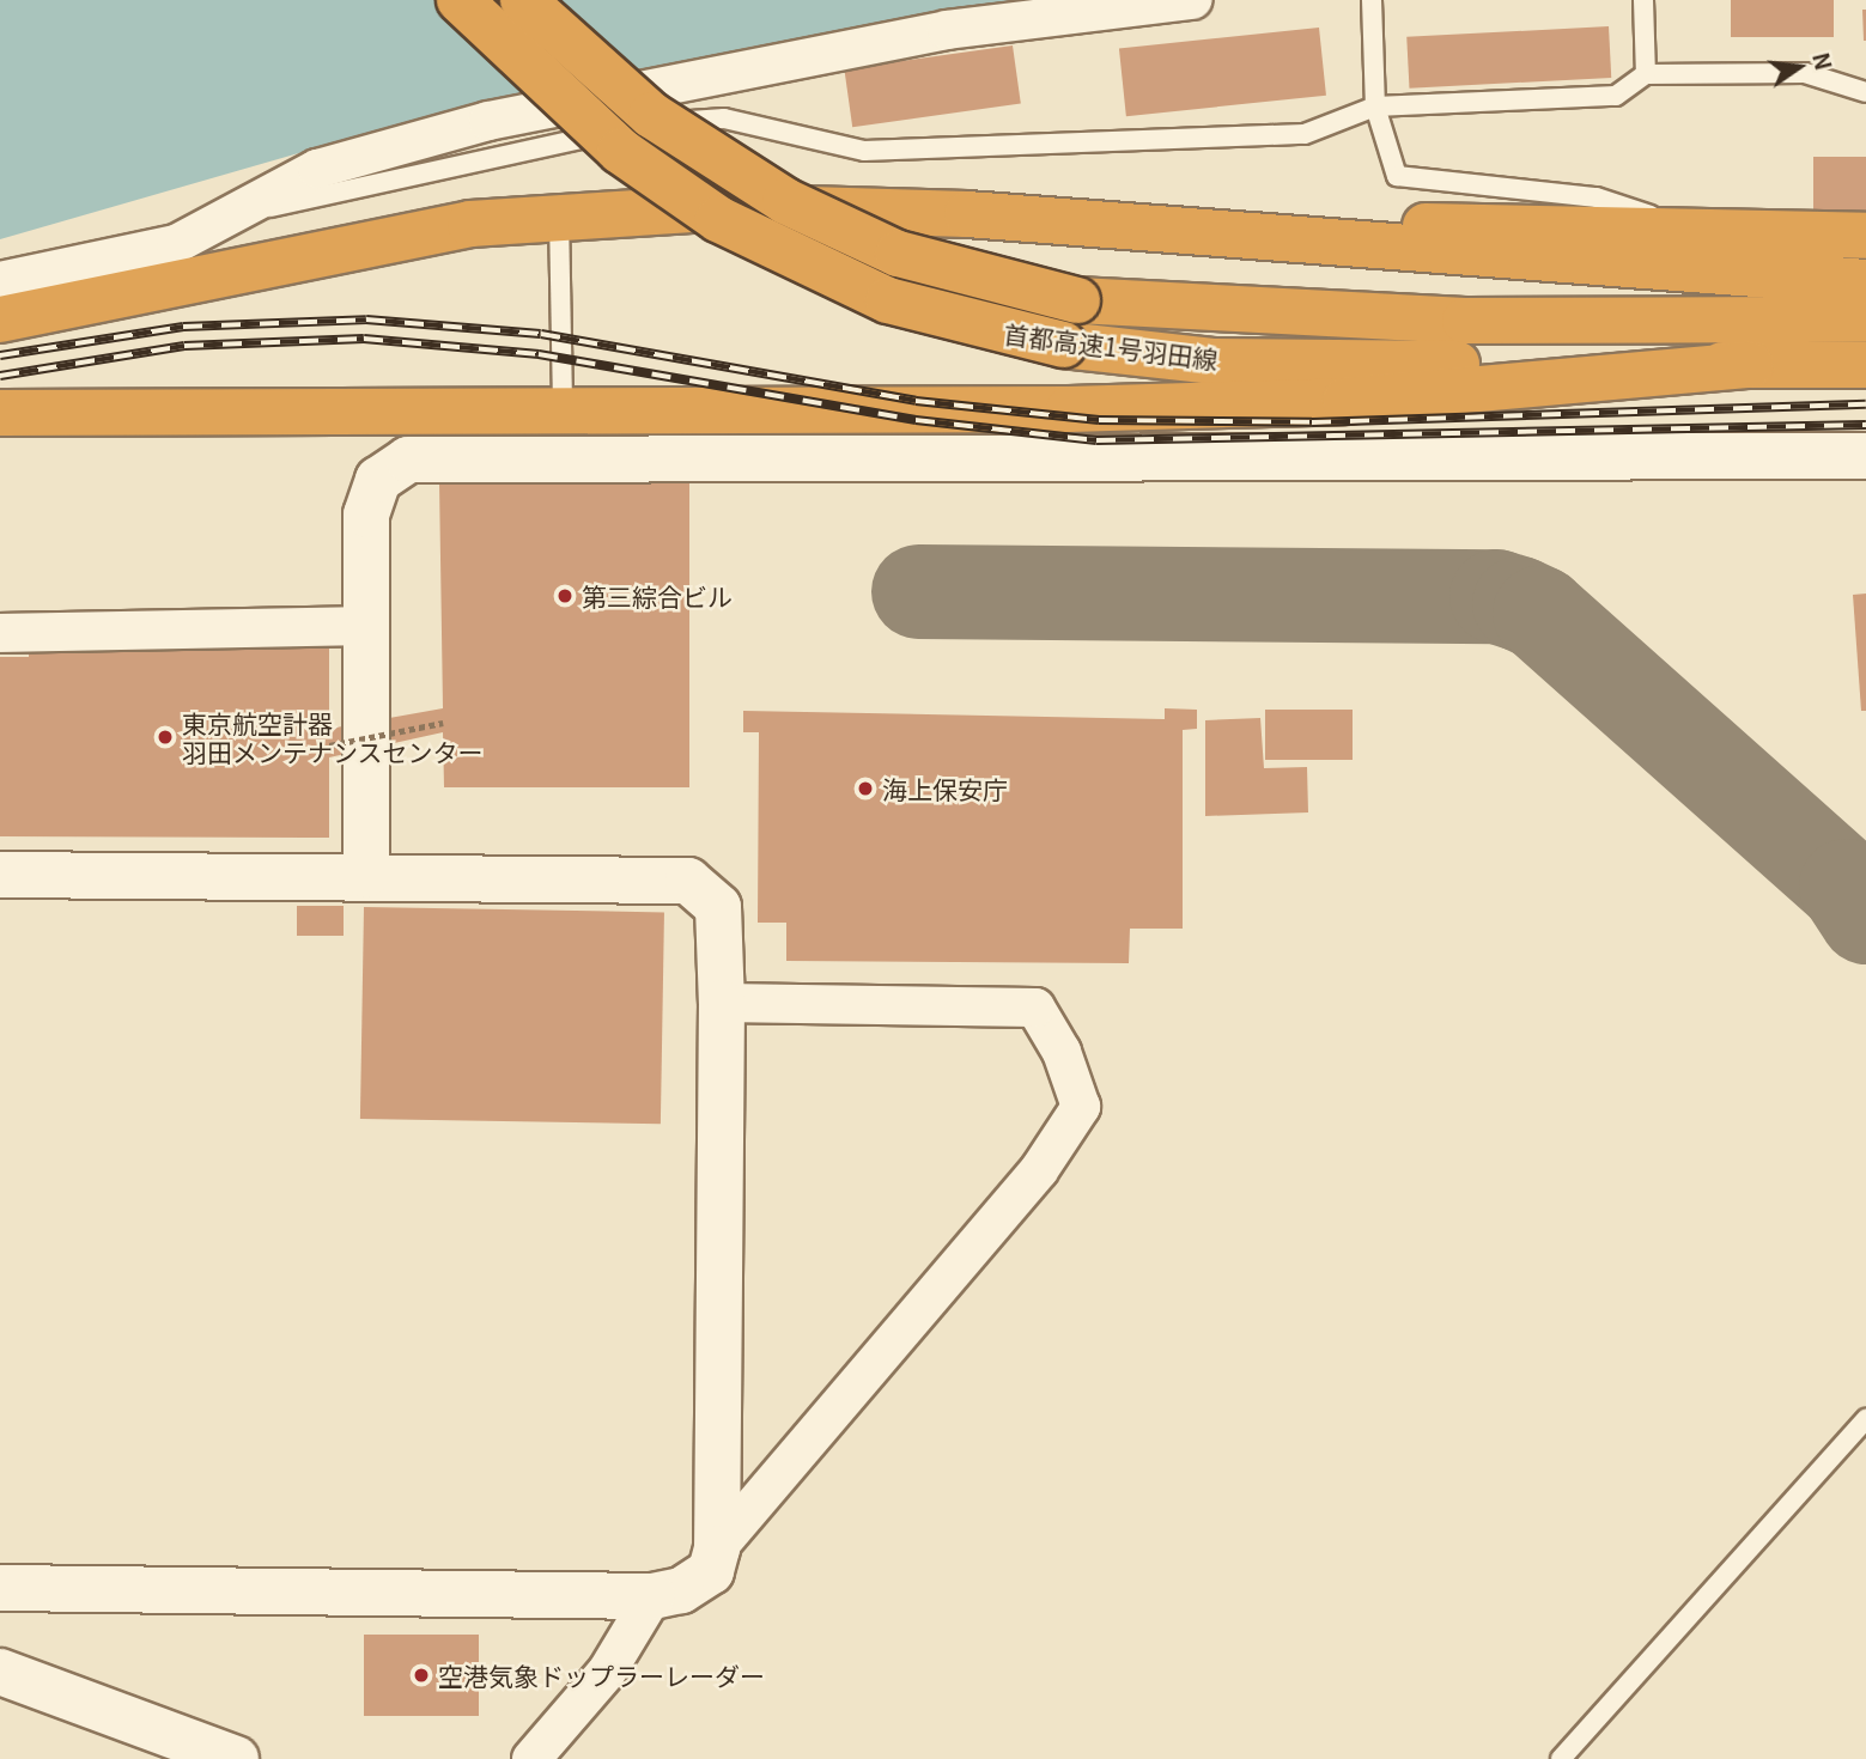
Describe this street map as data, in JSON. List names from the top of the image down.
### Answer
{
  "streets": {
    "highway": ["首都高速1号羽田線"]
  },
  "places": [
    "第三綜合ビル",
    "東京航空計器 羽田メンテナンスセンター",
    "海上保安庁",
    "空港気象ドップラーレーダー"
  ],
  "north": "right"
}
